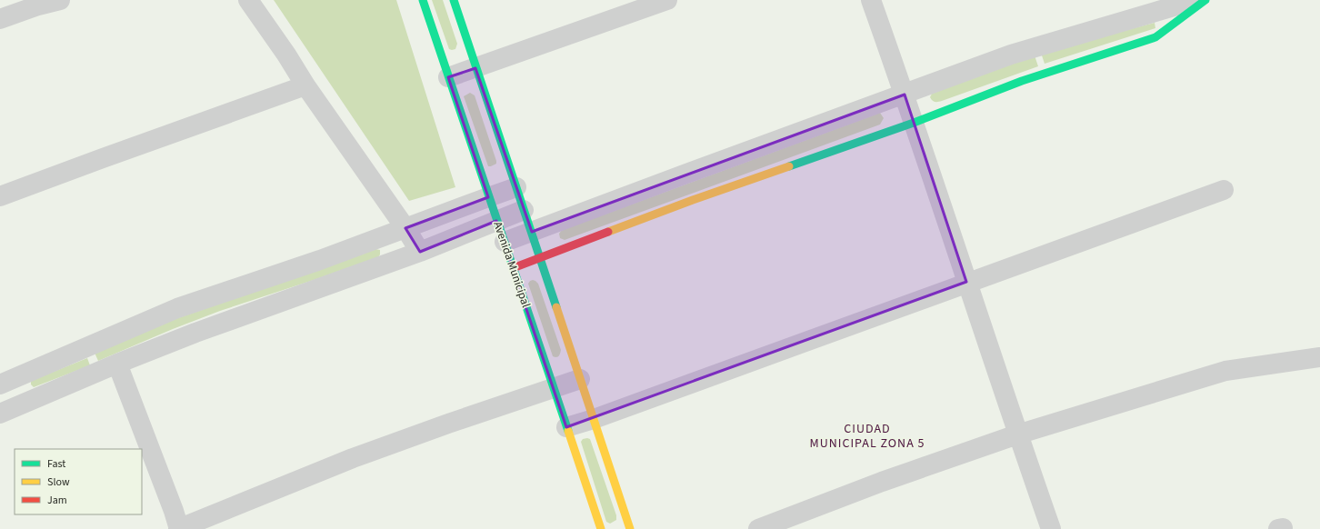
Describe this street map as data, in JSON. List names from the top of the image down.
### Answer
{
  "streets": {
    "street": ["Avenida Municipal"]
  },
  "districts": ["CIUDAD MUNICIPAL ZONA 5"],
  "legend": ["Fast", "Slow", "Jam"]
}
